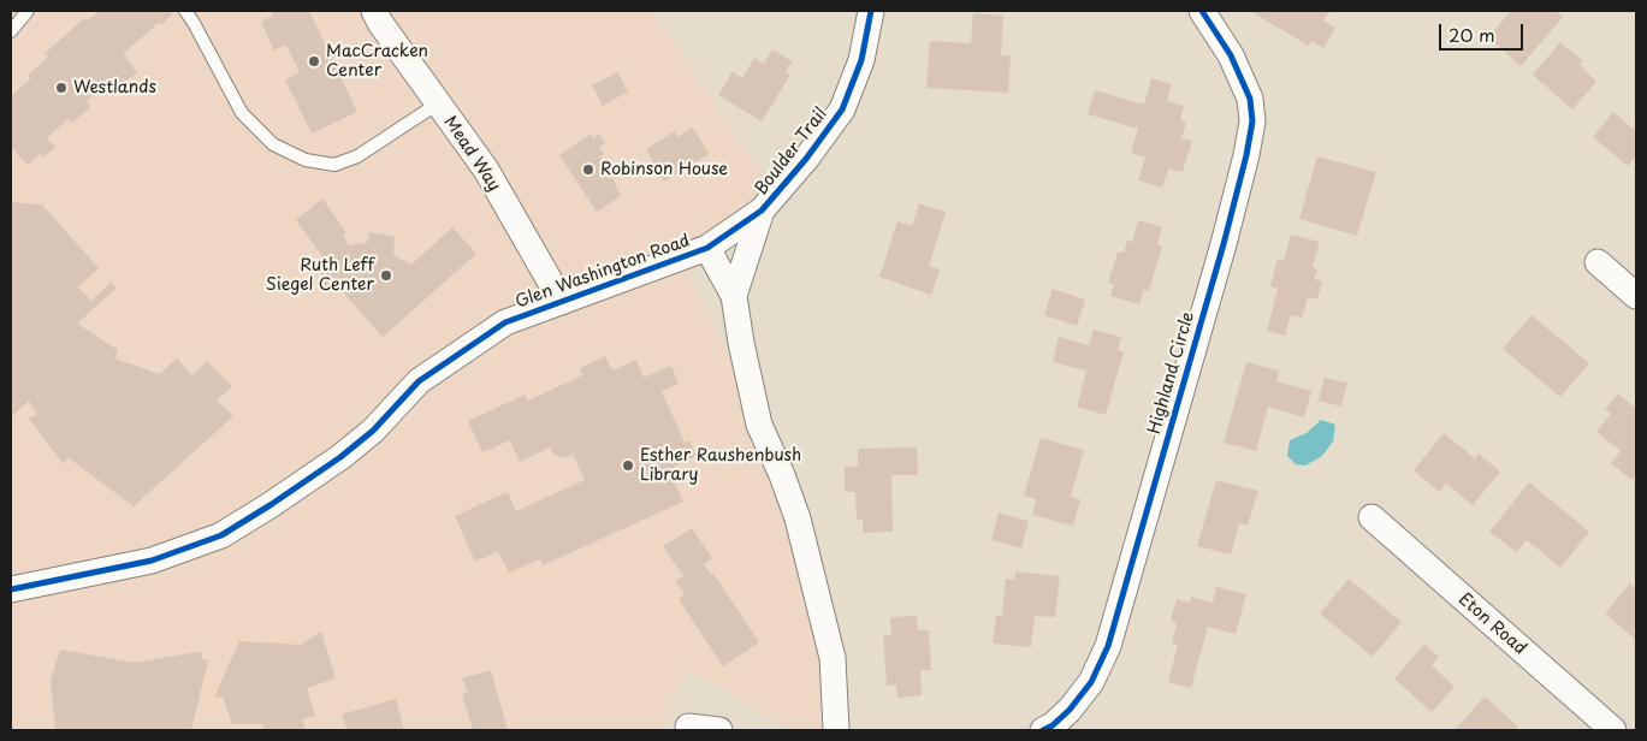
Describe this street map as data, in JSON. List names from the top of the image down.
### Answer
{
  "streets": {
    "street": [
      "Boulder Trail",
      "Mead Way",
      "Glen Washington Road",
      "Highland Circle",
      "Eton Road"
    ]
  },
  "crossings": [
    ["Boulder Trail", "Glen Washington Road"],
    ["Mead Way", "Glen Washington Road"]
  ],
  "places": [
    "MacCracken Center",
    "Westlands",
    "Robinson House",
    "Ruth Leff Siegel Center",
    "Esther Raushenbush Library"
  ],
  "scale_bar": "20 m"
}
